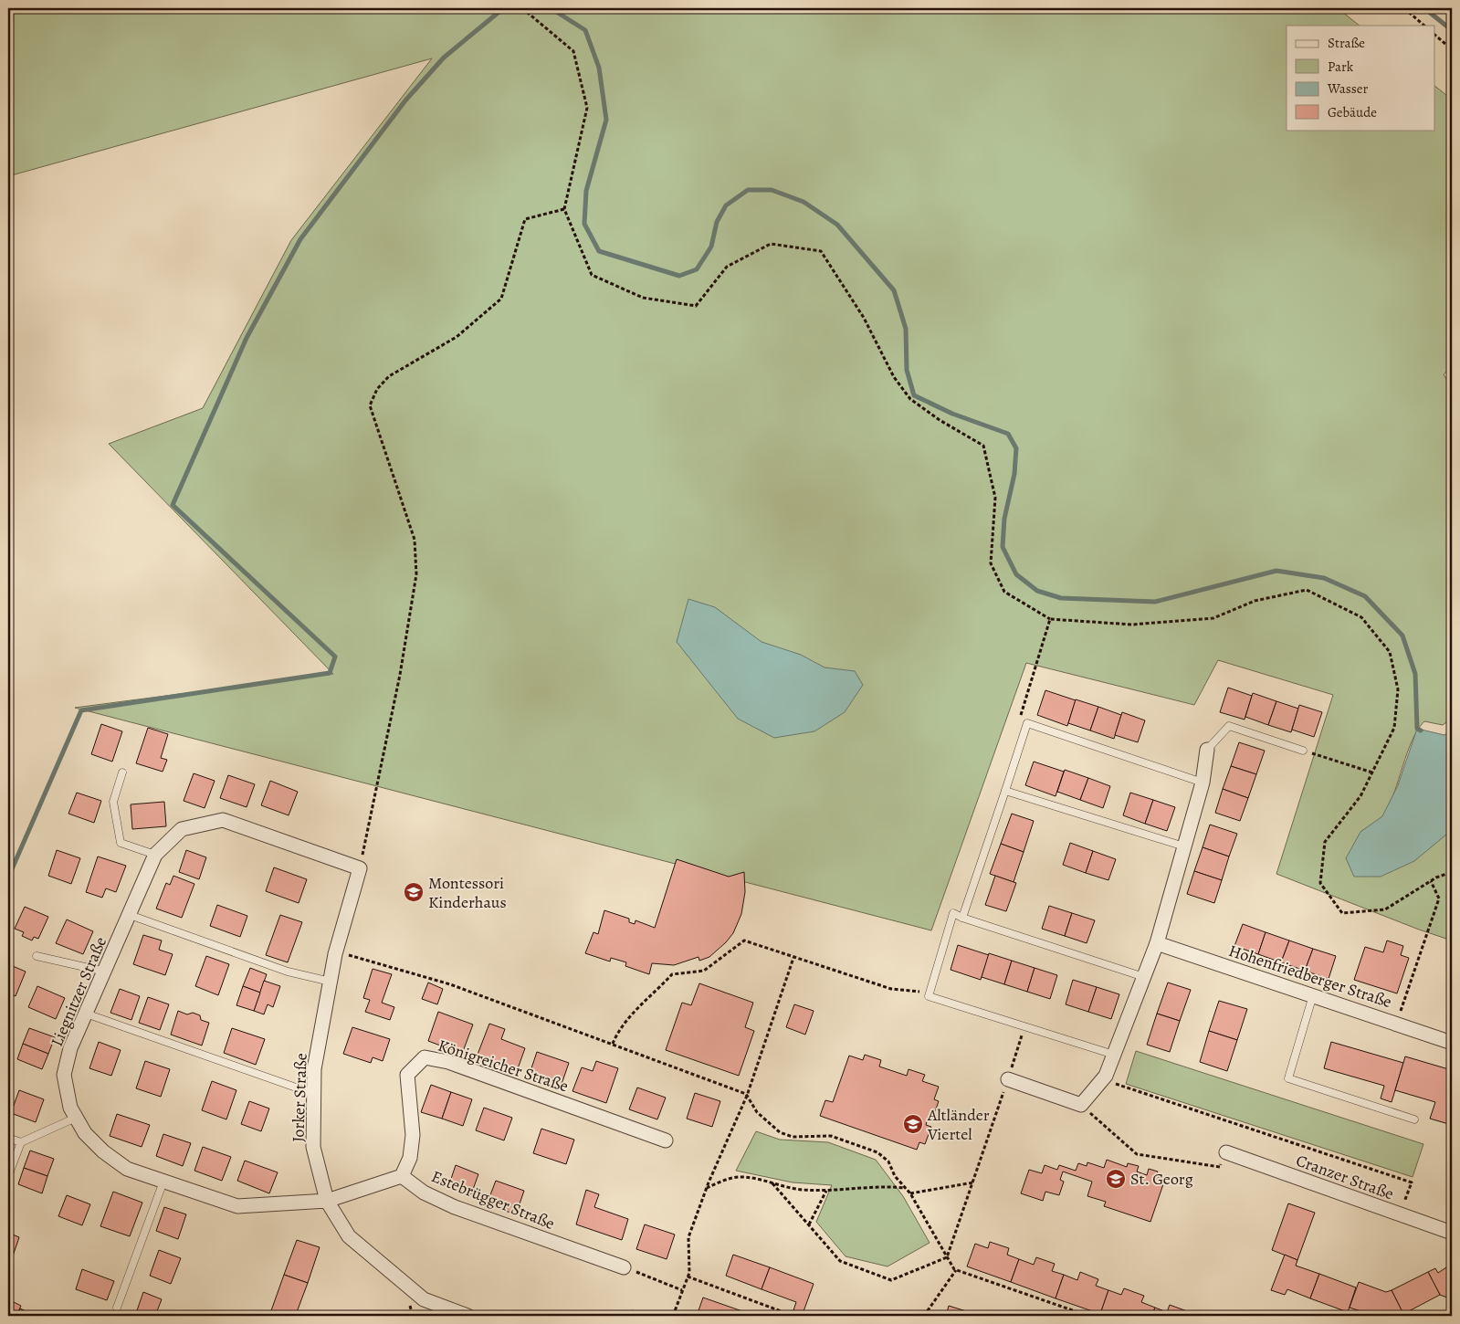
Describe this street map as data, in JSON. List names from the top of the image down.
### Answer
{
  "streets": {
    "street": [
      "Hohenfriedberger Straße",
      "Liegnitzer Straße",
      "Königreicher Straße",
      "Jorker Straße",
      "Cranzer Straße",
      "Estebrügger Straße"
    ]
  },
  "crossings": [
    ["Liegnitzer Straße", "Jorker Straße"],
    ["Königreicher Straße", "Estebrügger Straße"]
  ],
  "places": {
    "school or university": ["Montessori Kinderhaus", "Altländer Viertel", "St. Georg"]
  },
  "legend": [
    "Straße",
    "Park",
    "Wasser",
    "Gebäude"
  ]
}
